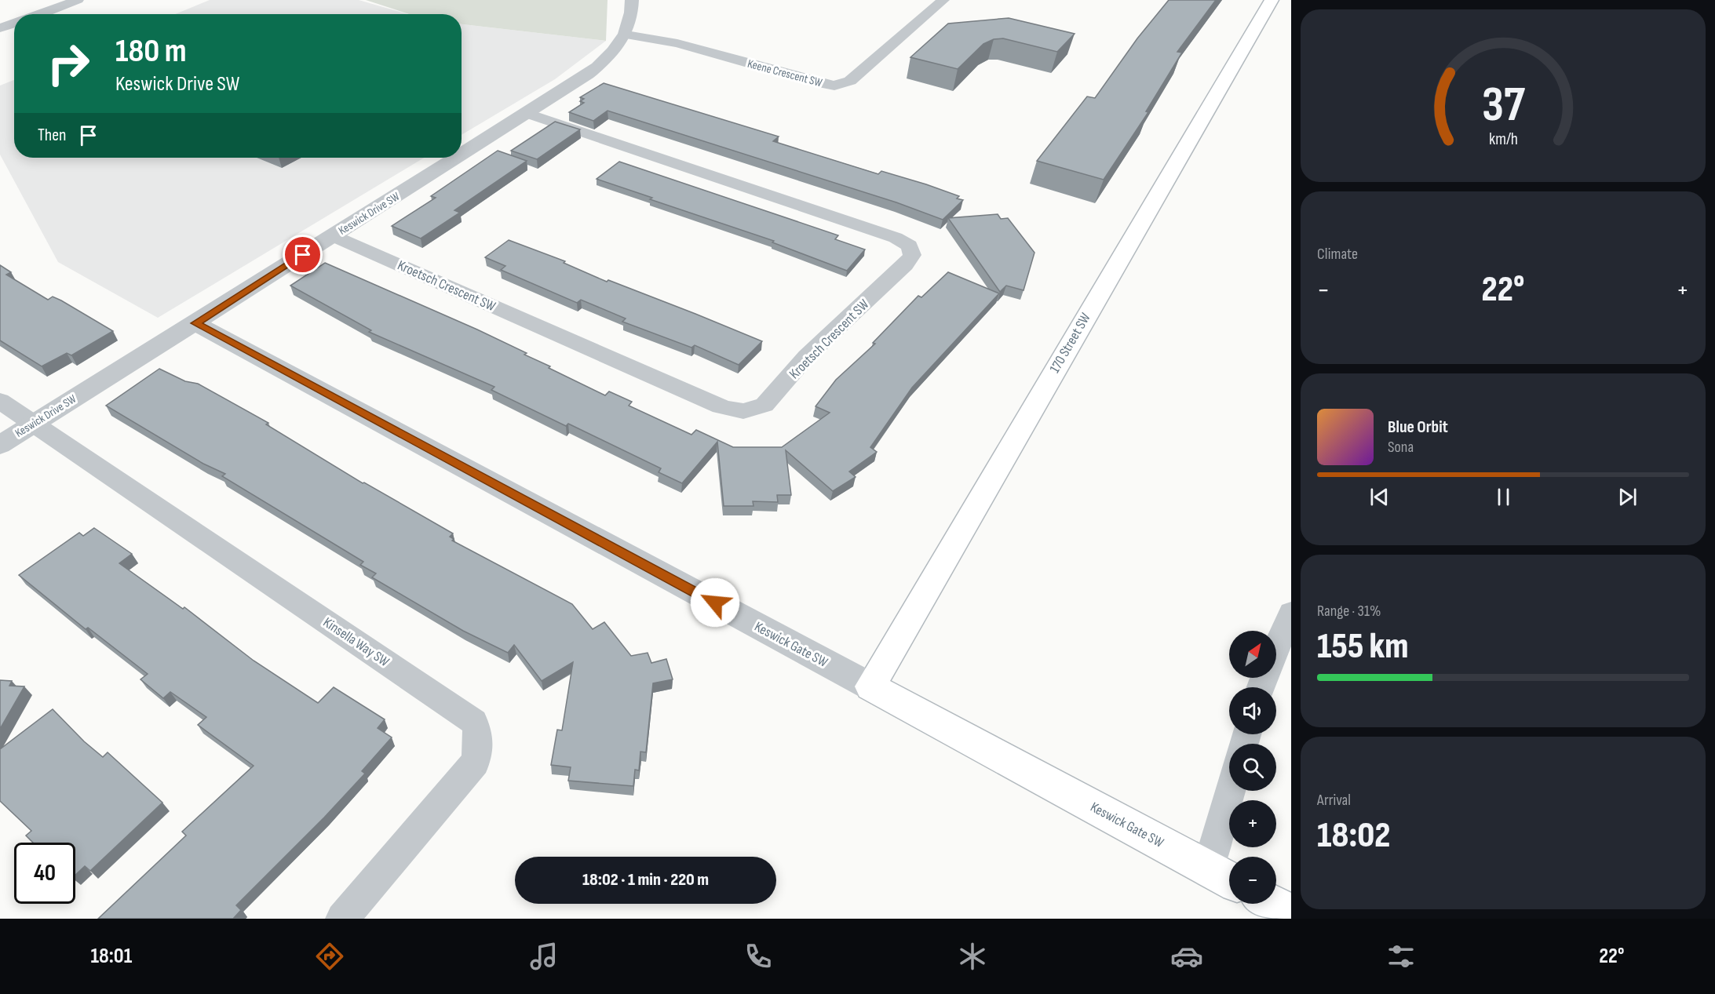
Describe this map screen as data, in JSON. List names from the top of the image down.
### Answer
{
  "streets": {
    "main road": ["170 Street SW", "Keswick Gate SW"],
    "street": [
      "Keene Crescent SW",
      "Keswick Drive SW",
      "Kroetsch Crescent SW",
      "Kinsella Way SW"
    ]
  },
  "crossings": [
    ["Keene Crescent SW", "Keswick Drive SW"],
    ["Keswick Drive SW", "Kroetsch Crescent SW"],
    ["Keswick Drive SW", "Kinsella Way SW"],
    ["Keswick Drive SW", "Keswick Gate SW"],
    ["170 Street SW", "Keswick Gate SW"]
  ],
  "north": "top right",
  "page": {
    "turn": ["180 m", "Keswick Drive SW"],
    "then": "Then",
    "tile": [
      "Climate",
      ["Range · 31%", "155 km"],
      ["Arrival", "18:02"]
    ],
    "heat": ["−", "22°", "+"],
    "song": ["Blue Orbit", "Sona"],
    "map_buttons": ["+", "−"],
    "limit": "40",
    "trip": "18:02 · 1 min · 220 m",
    "tabs": ["18:01", "22°"],
    "gauge": ["37", "km/h"]
  }
}
